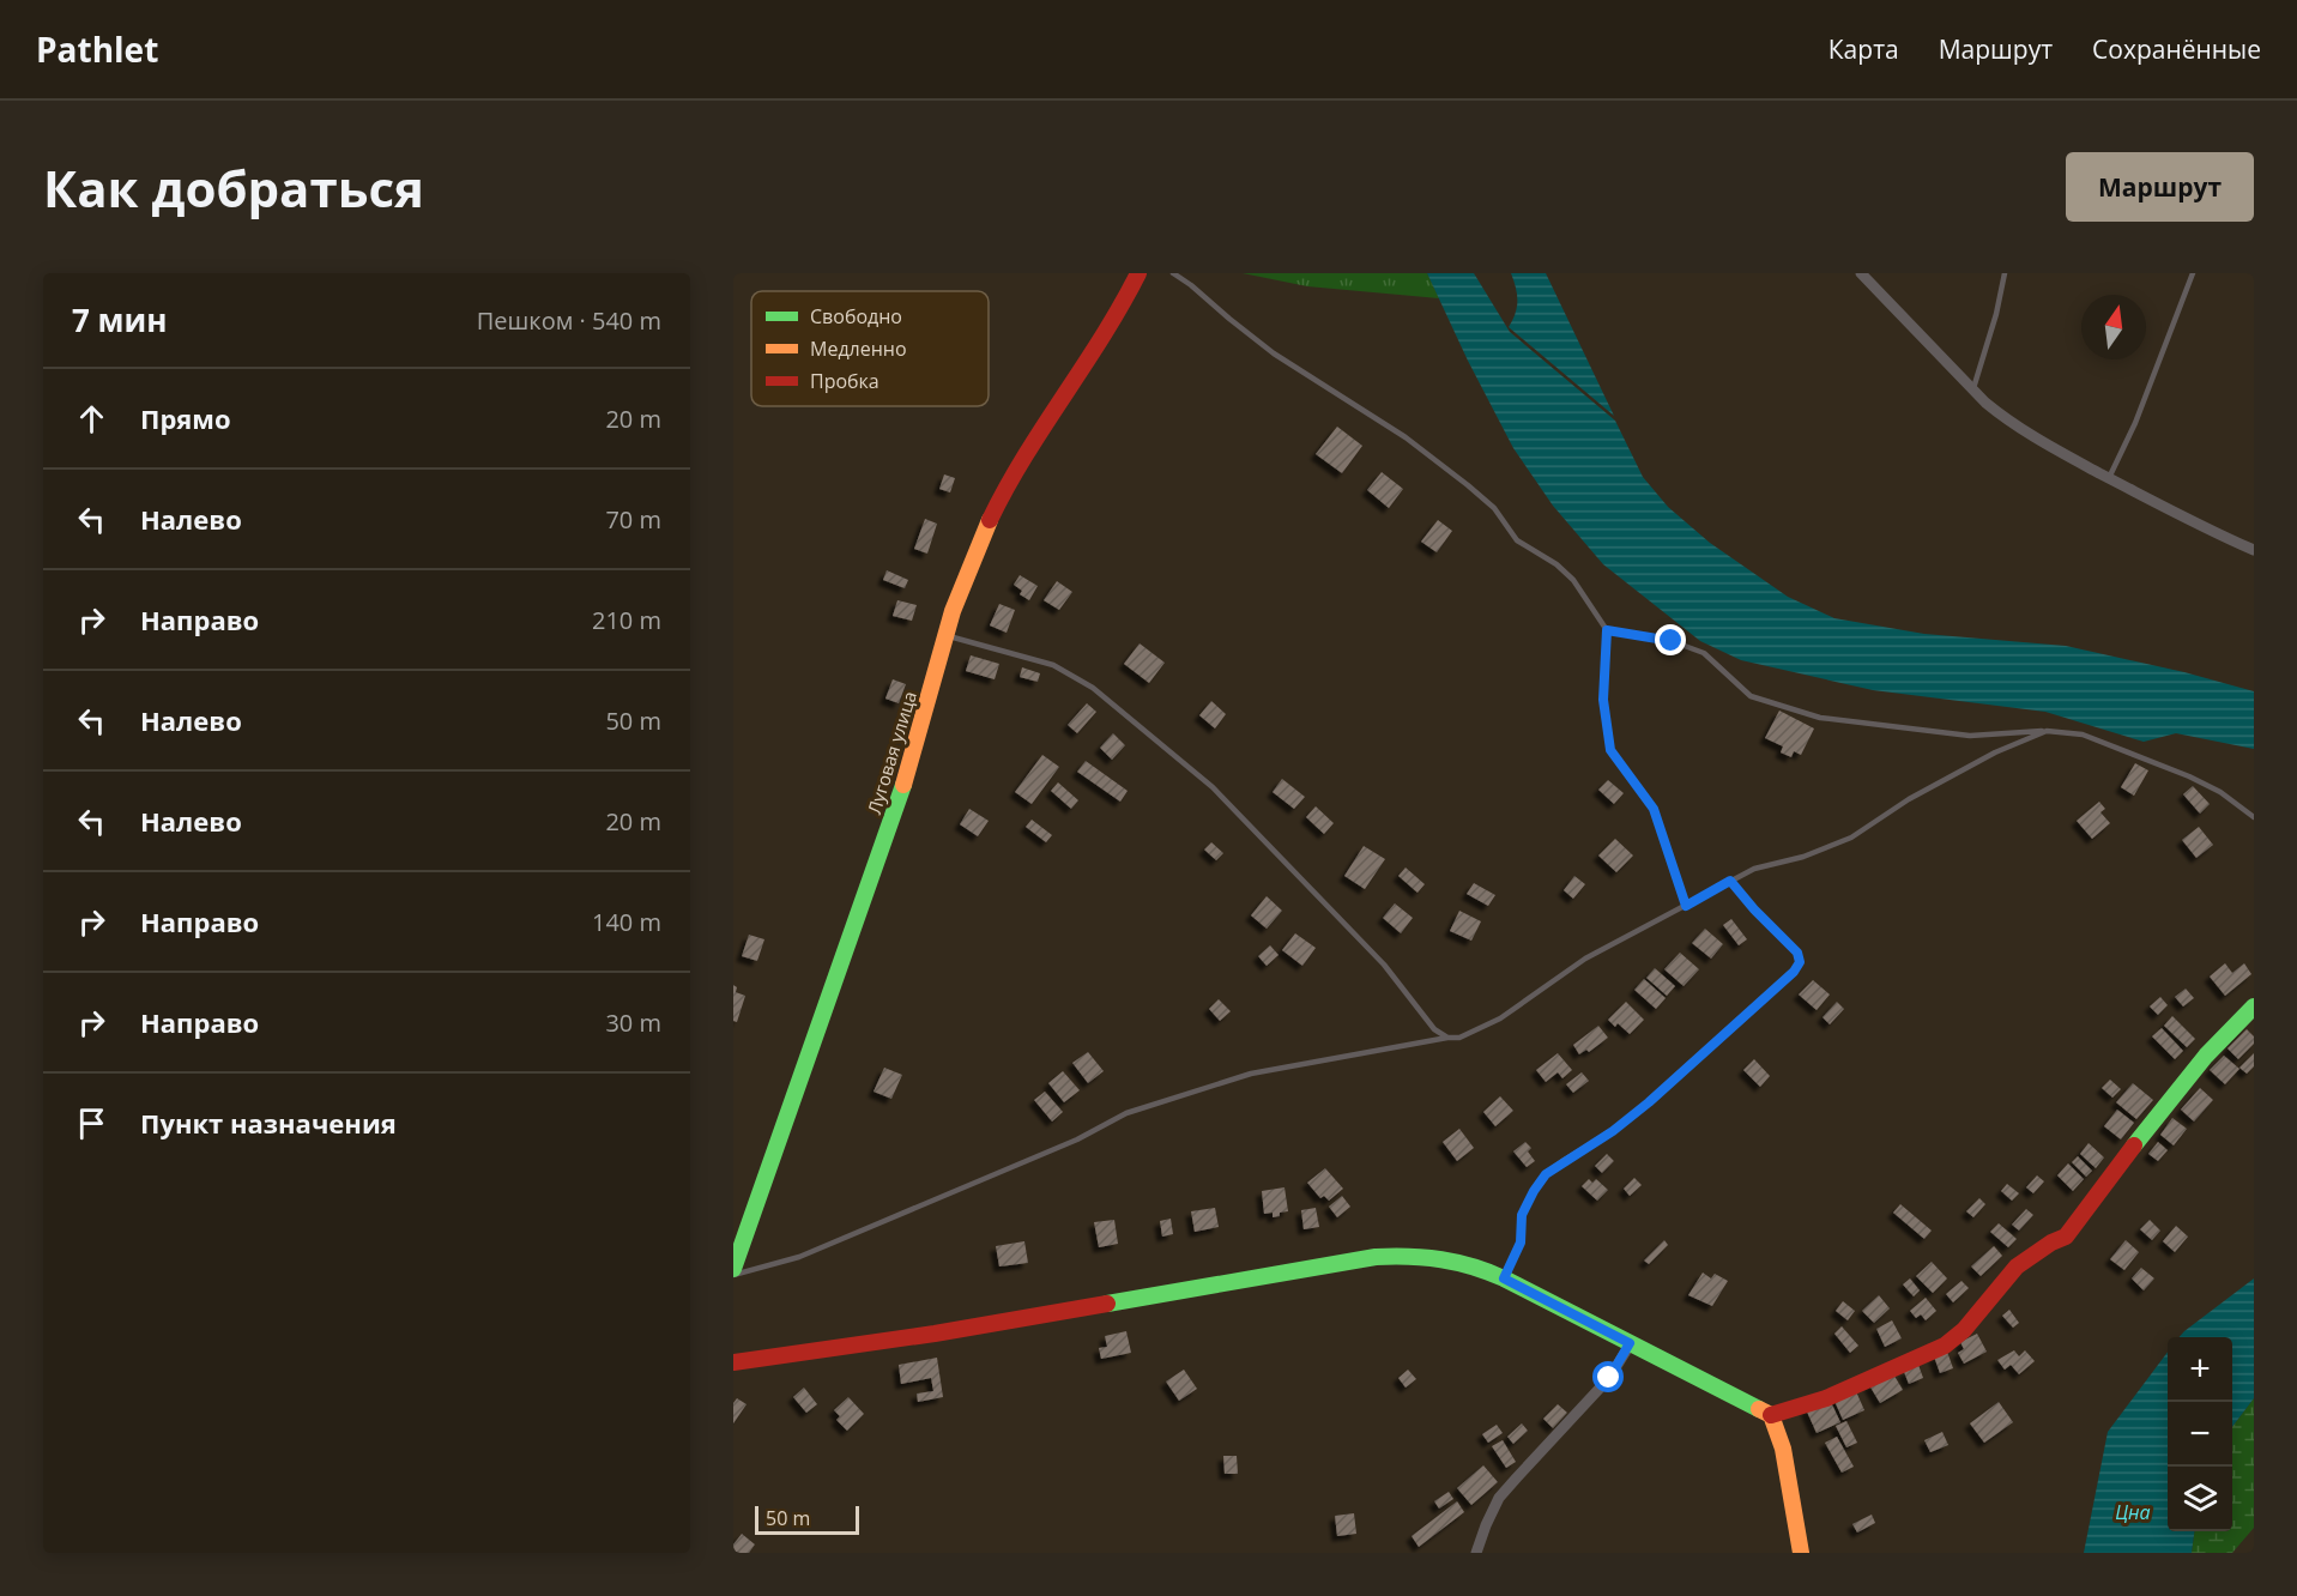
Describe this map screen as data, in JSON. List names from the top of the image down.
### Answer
{
  "streets": {
    "street": ["Луговая улица"]
  },
  "water": ["Цна"],
  "legend": ["Свободно", "Медленно", "Пробка"],
  "scale_bar": "50 m",
  "north": "top",
  "page": {
    "header": "Pathlet",
    "nav": ["Карта", "Маршрут", "Сохранённые"],
    "buttons": "Маршрут",
    "title": "Как добраться",
    "heading": ["7 мин", "Пешком · 540 m"],
    "list": [
      ["Прямо", "20 m"],
      ["Налево", "70 m"],
      ["Направо", "210 m"],
      ["Налево", "50 m"],
      ["Налево", "20 m"],
      ["Направо", "140 m"],
      ["Направо", "30 m"],
      "Пункт назначения"
    ],
    "map_buttons": ["+", "−"],
    "scale": "50 m"
  }
}
